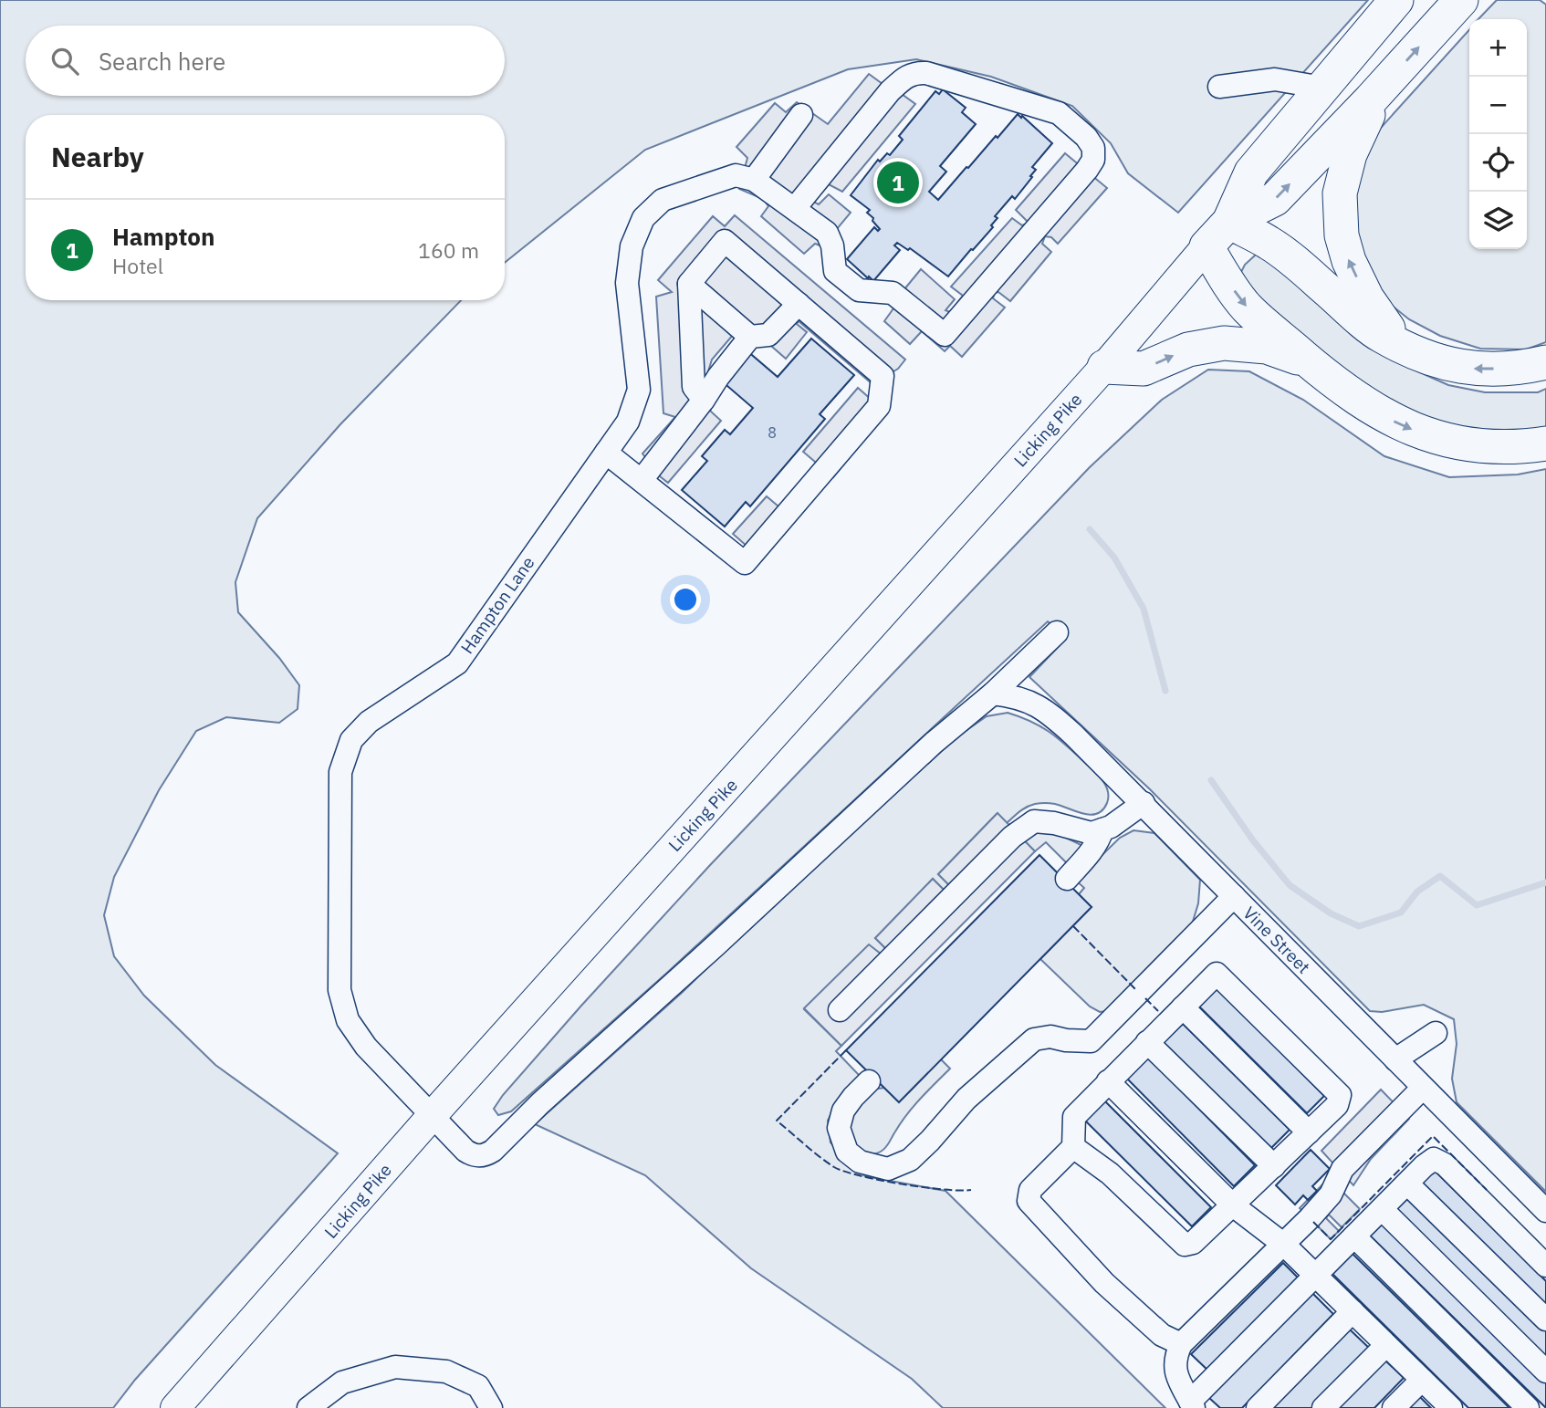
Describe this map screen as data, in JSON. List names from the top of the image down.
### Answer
{
  "streets": {
    "highway": ["Licking Pike"],
    "street": ["Hampton Lane", "Vine Street"]
  },
  "crossings": [
    ["Licking Pike", "Hampton Lane"],
    ["Hampton Lane", "Vine Street"]
  ],
  "house_numbers": ["8"],
  "page": {
    "map_buttons": ["+", "−"],
    "search": "Search here",
    "heading": "Nearby",
    "pins": "1",
    "list": [
      {
        "mark": "1",
        "name": "Hampton",
        "note": "Hotel",
        "value": "160 m"
      }
    ]
  }
}
